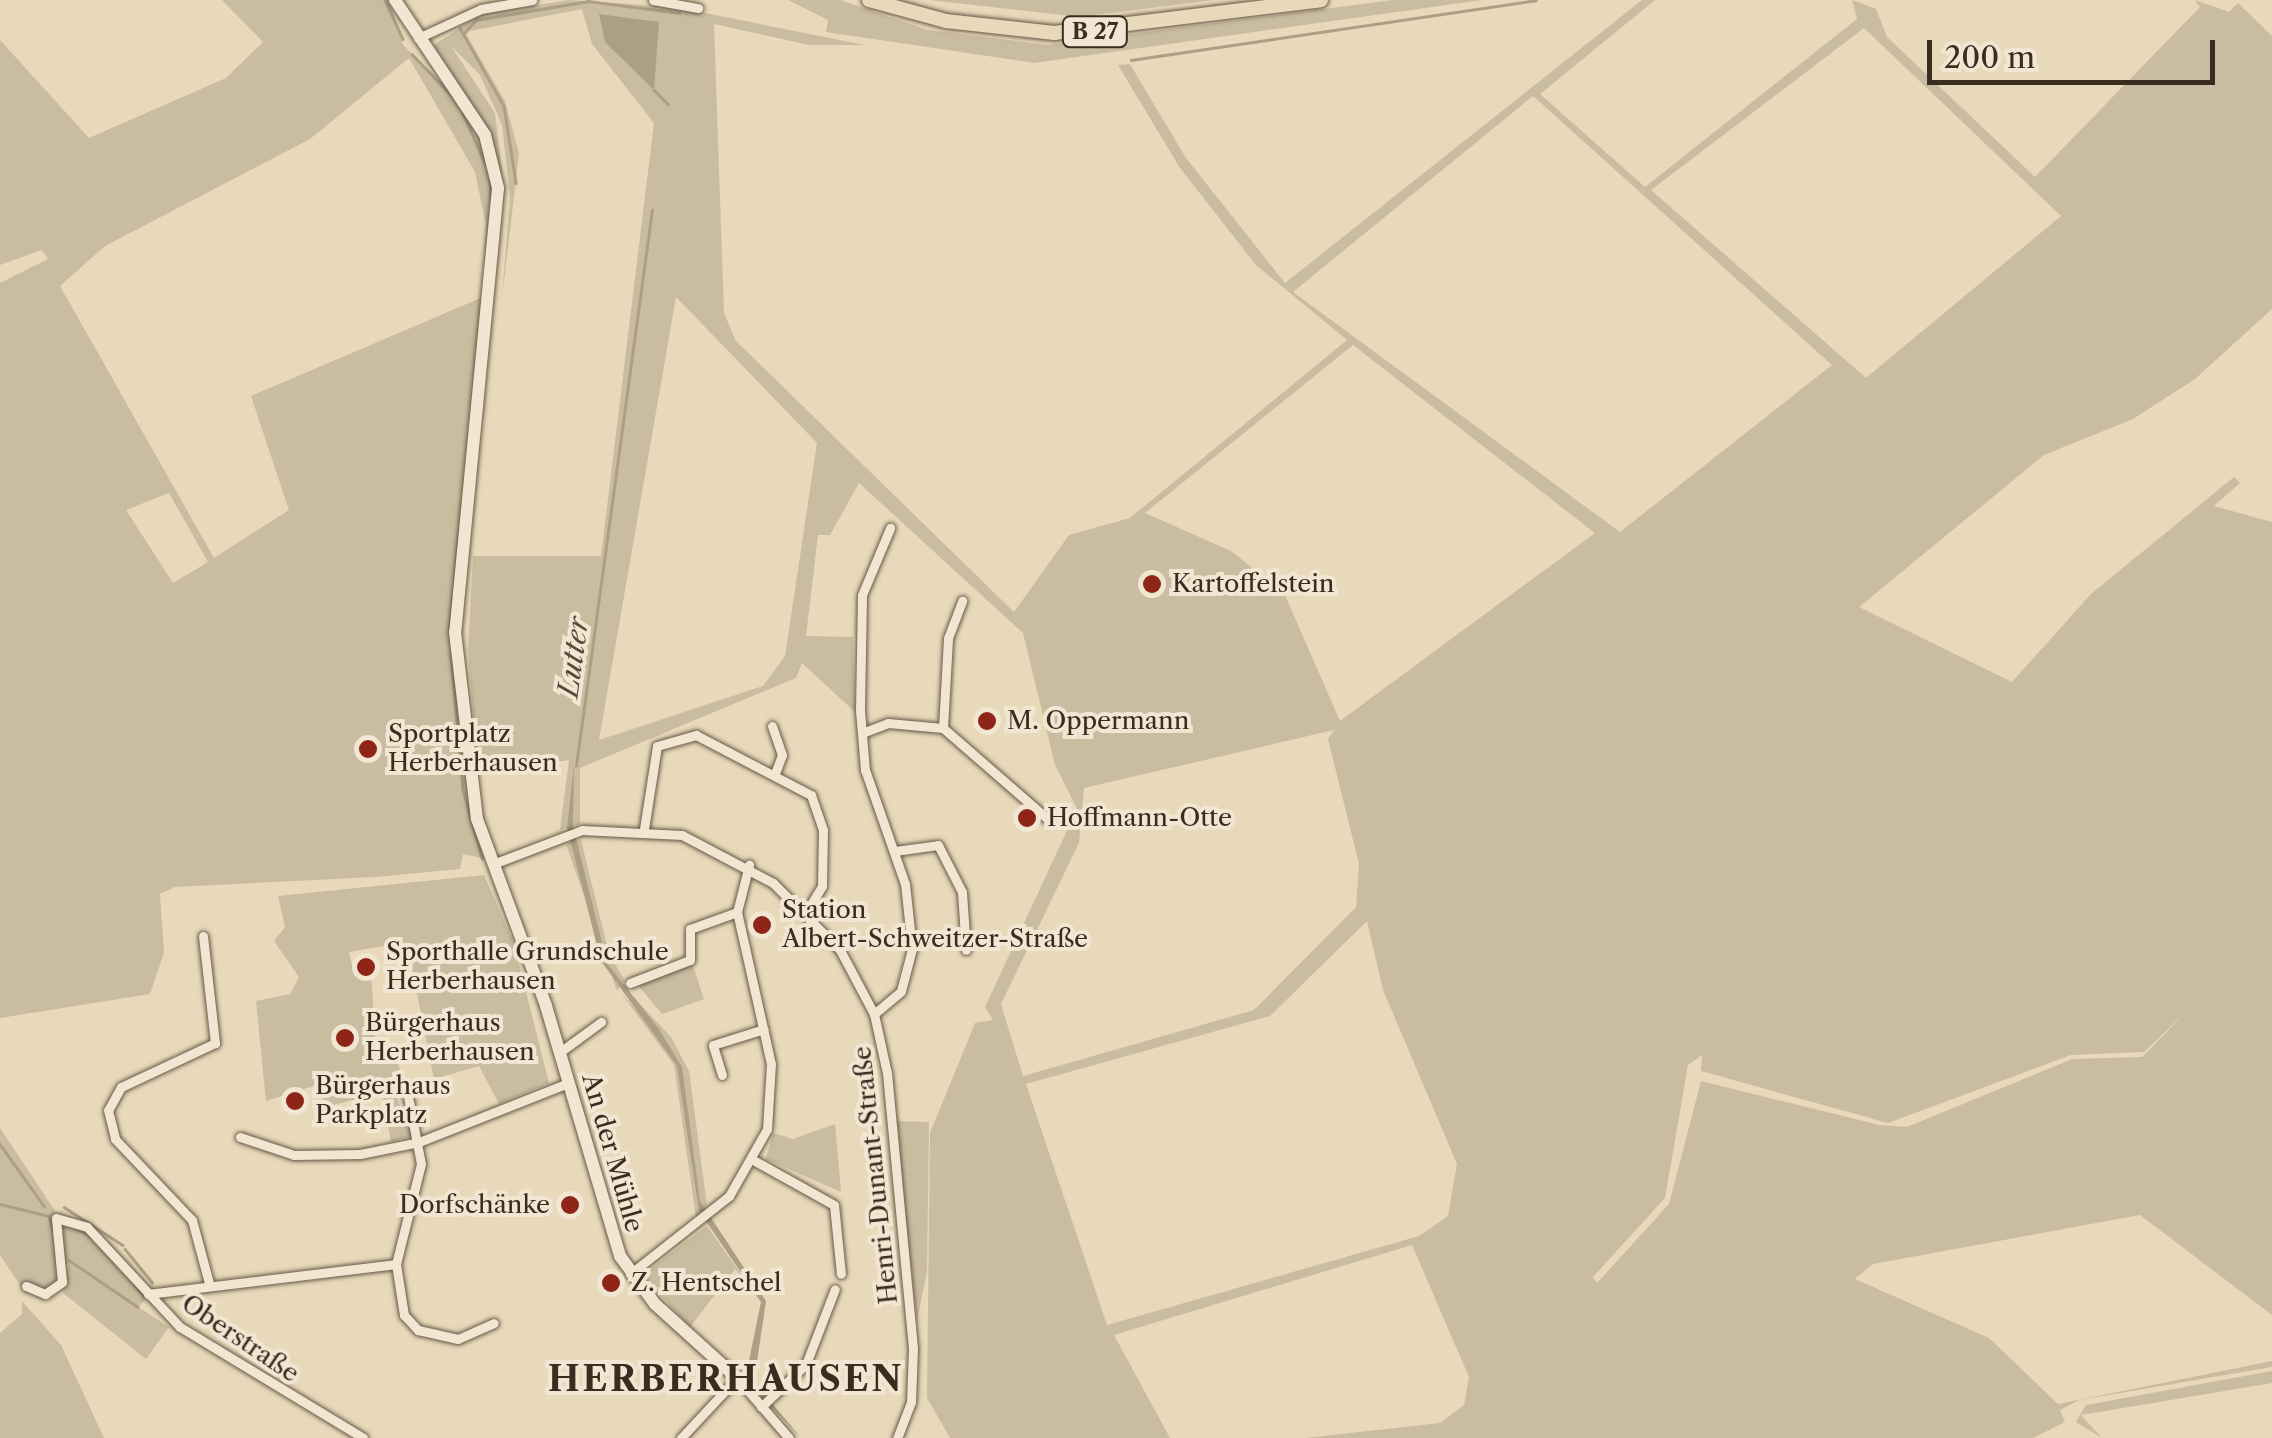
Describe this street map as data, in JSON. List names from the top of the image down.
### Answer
{
  "streets": {
    "main road": ["B 27"],
    "street": ["An der Mühle", "Henri-Dunant-Straße", "Oberstraße"]
  },
  "crossings": [
    ["An der Mühle", "Henri-Dunant-Straße"]
  ],
  "districts": ["HERBERHAUSEN"],
  "water": ["Lutter"],
  "places": [
    "Kartoffelstein",
    "M. Oppermann",
    "Sportplatz Herberhausen",
    "Hoffmann-Otte",
    "Station Albert-Schweitzer-Straße",
    "Sporthalle Grundschule Herberhausen",
    "Bürgerhaus Herberhausen",
    "Bürgerhaus Parkplatz",
    "Dorfschänke",
    "Z. Hentschel"
  ],
  "scale_bar": "200 m"
}
